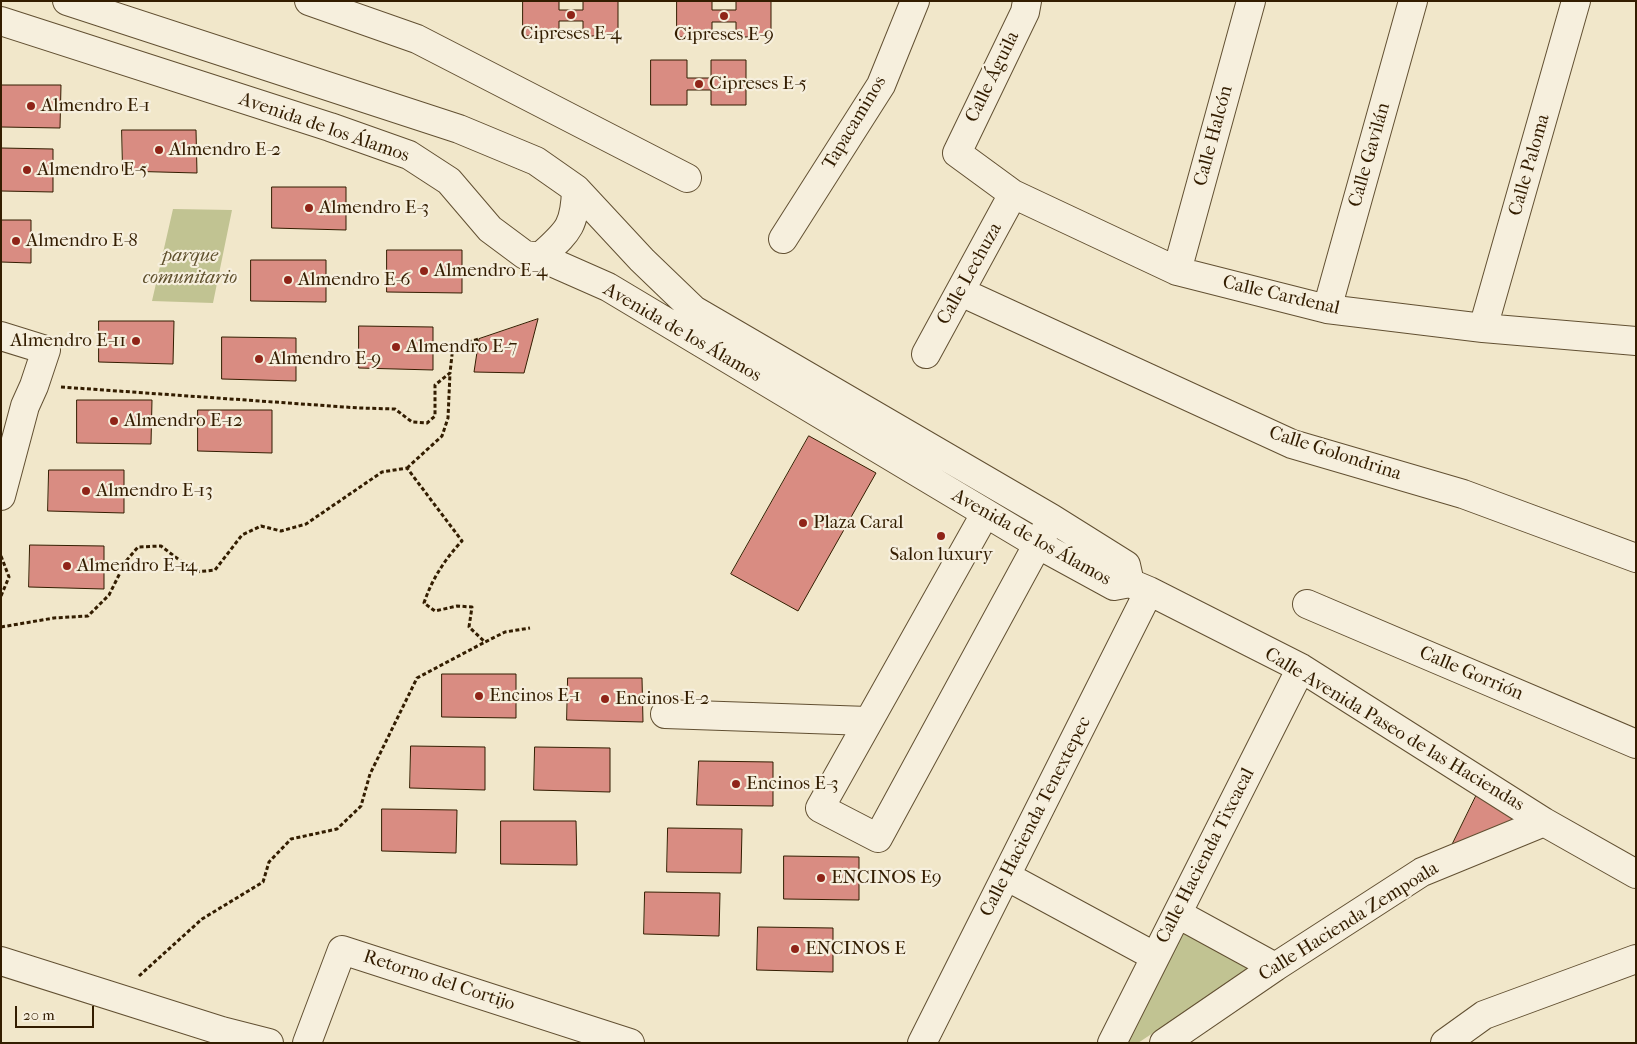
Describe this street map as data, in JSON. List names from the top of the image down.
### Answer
{
  "streets": {
    "street": [
      "Calle Águila",
      "Tapacaminos",
      "Avenida de los Álamos",
      "Calle Halcón",
      "Calle Gavilán",
      "Calle Paloma",
      "Calle Lechuza",
      "Calle Cardenal",
      "Calle Golondrina",
      "Calle Gorrión",
      "Calle Avenida Paseo de las Haciendas",
      "Calle Hacienda Tenextepec",
      "Calle Hacienda Tixcacal",
      "Calle Hacienda Zempoala",
      "Retorno del Cortijo"
    ]
  },
  "crossings": [
    ["Calle Águila", "Calle Cardenal"],
    ["Avenida de los Álamos", "Calle Avenida Paseo de las Haciendas"],
    ["Avenida de los Álamos", "Calle Hacienda Tenextepec"],
    ["Calle Halcón", "Calle Cardenal"],
    ["Calle Gavilán", "Calle Cardenal"],
    ["Calle Paloma", "Calle Cardenal"],
    ["Calle Lechuza", "Calle Cardenal"],
    ["Calle Lechuza", "Calle Golondrina"],
    ["Calle Avenida Paseo de las Haciendas", "Calle Hacienda Tenextepec"],
    ["Calle Avenida Paseo de las Haciendas", "Calle Hacienda Tixcacal"],
    ["Calle Avenida Paseo de las Haciendas", "Calle Hacienda Zempoala"]
  ],
  "parks": ["parque comunitario"],
  "places": [
    "Cipreses E-4",
    "Cipreses E-9",
    "Cipreses E-5",
    "Almendro E-1",
    "Almendro E-2",
    "Almendro E-5",
    "Almendro E-3",
    "Almendro E-8",
    "Almendro E-4",
    "Almendro E-6",
    "Almendro E-11",
    "Almendro E-7",
    "Almendro E-9",
    "Almendro E-12",
    "Almendro E-13",
    "Plaza Caral",
    "Salon luxury",
    "Almendro E-14",
    "Encinos E-1",
    "Encinos E-2",
    "Encinos E-3",
    "ENCINOS E9",
    "ENCINOS E"
  ],
  "scale_bar": "20 m"
}
